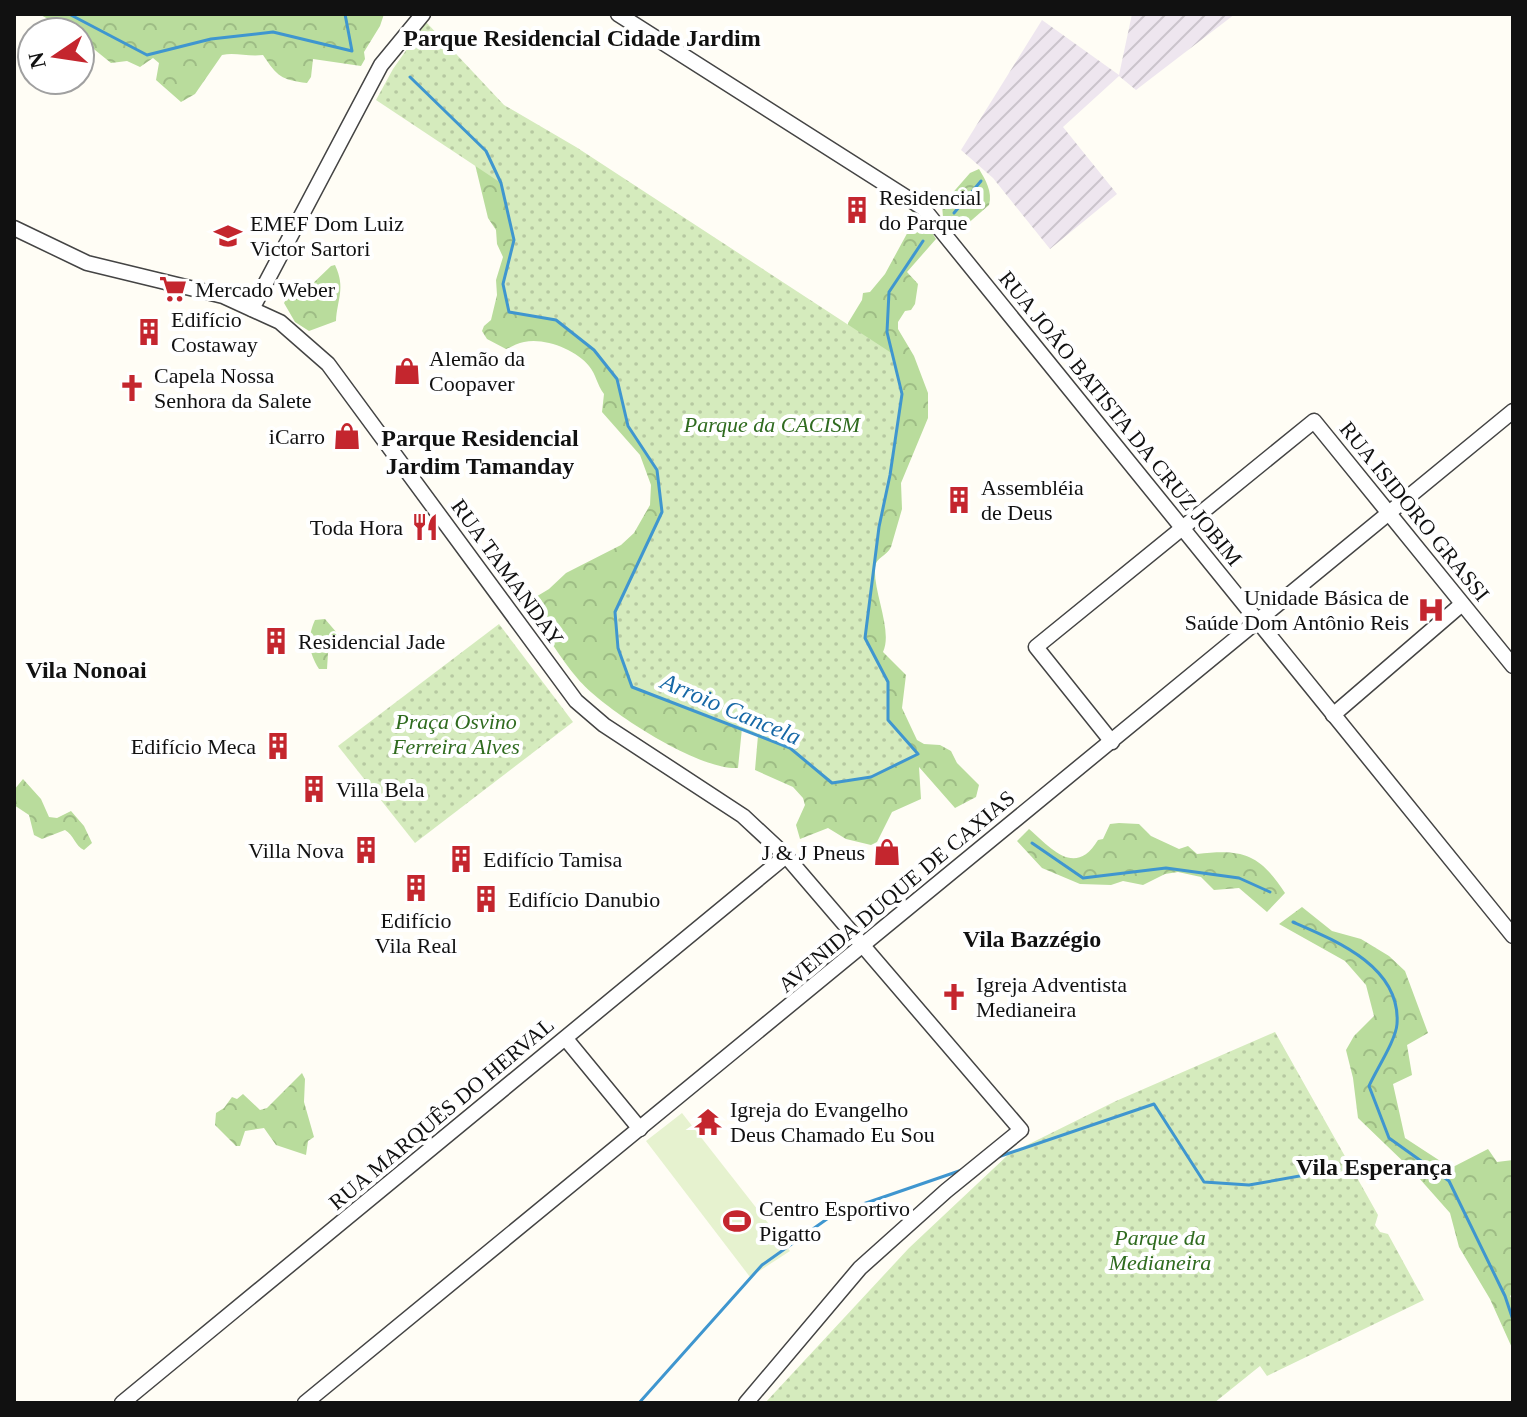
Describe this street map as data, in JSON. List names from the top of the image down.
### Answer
{
  "streets": {
    "street": [
      "RUA JOÃO BATISTA DA CRUZ JOBIM",
      "RUA ISIDORO GRASSI",
      "RUA TAMANDAY",
      "AVENIDA DUQUE DE CAXIAS",
      "RUA MARQUÊS DO HERVAL"
    ]
  },
  "crossings": [
    ["RUA JOÃO BATISTA DA CRUZ JOBIM", "RUA ISIDORO GRASSI"],
    ["RUA JOÃO BATISTA DA CRUZ JOBIM", "AVENIDA DUQUE DE CAXIAS"],
    ["RUA ISIDORO GRASSI", "AVENIDA DUQUE DE CAXIAS"],
    ["RUA TAMANDAY", "AVENIDA DUQUE DE CAXIAS"],
    ["RUA TAMANDAY", "RUA MARQUÊS DO HERVAL"]
  ],
  "districts": [
    "Parque Residencial Cidade Jardim",
    "Parque Residencial Jardim Tamanday",
    "Vila Nonoai",
    "Vila Bazzégio",
    "Vila Esperança"
  ],
  "water": ["Arroio Cancela"],
  "parks": ["Parque da CACISM", "Praça Osvino Ferreira Alves", "Parque da Medianeira"],
  "places": {
    "building": [
      "Residencial do Parque",
      "Edifício Costaway",
      "Assembléia de Deus",
      "Residencial Jade",
      "Edifício Meca",
      "Villa Bela",
      "Villa Nova",
      "Edifício Tamisa",
      "Edifício Vila Real",
      "Edifício Danubio"
    ],
    "school or university": ["EMEF Dom Luiz Victor Sartori"],
    "supermarket": ["Mercado Weber"],
    "shop": ["Alemão da Coopaver", "iCarro", "J & J Pneus"],
    "church": ["Capela Nossa Senhora da Salete", "Igreja Adventista Medianeira"],
    "restaurant": ["Toda Hora"],
    "hospital": ["Unidade Básica de Saúde Dom Antônio Reis"],
    "temple": ["Igreja do Evangelho Deus Chamado Eu Sou"],
    "sports": ["Centro Esportivo Pigatto"]
  },
  "north": "left"
}
